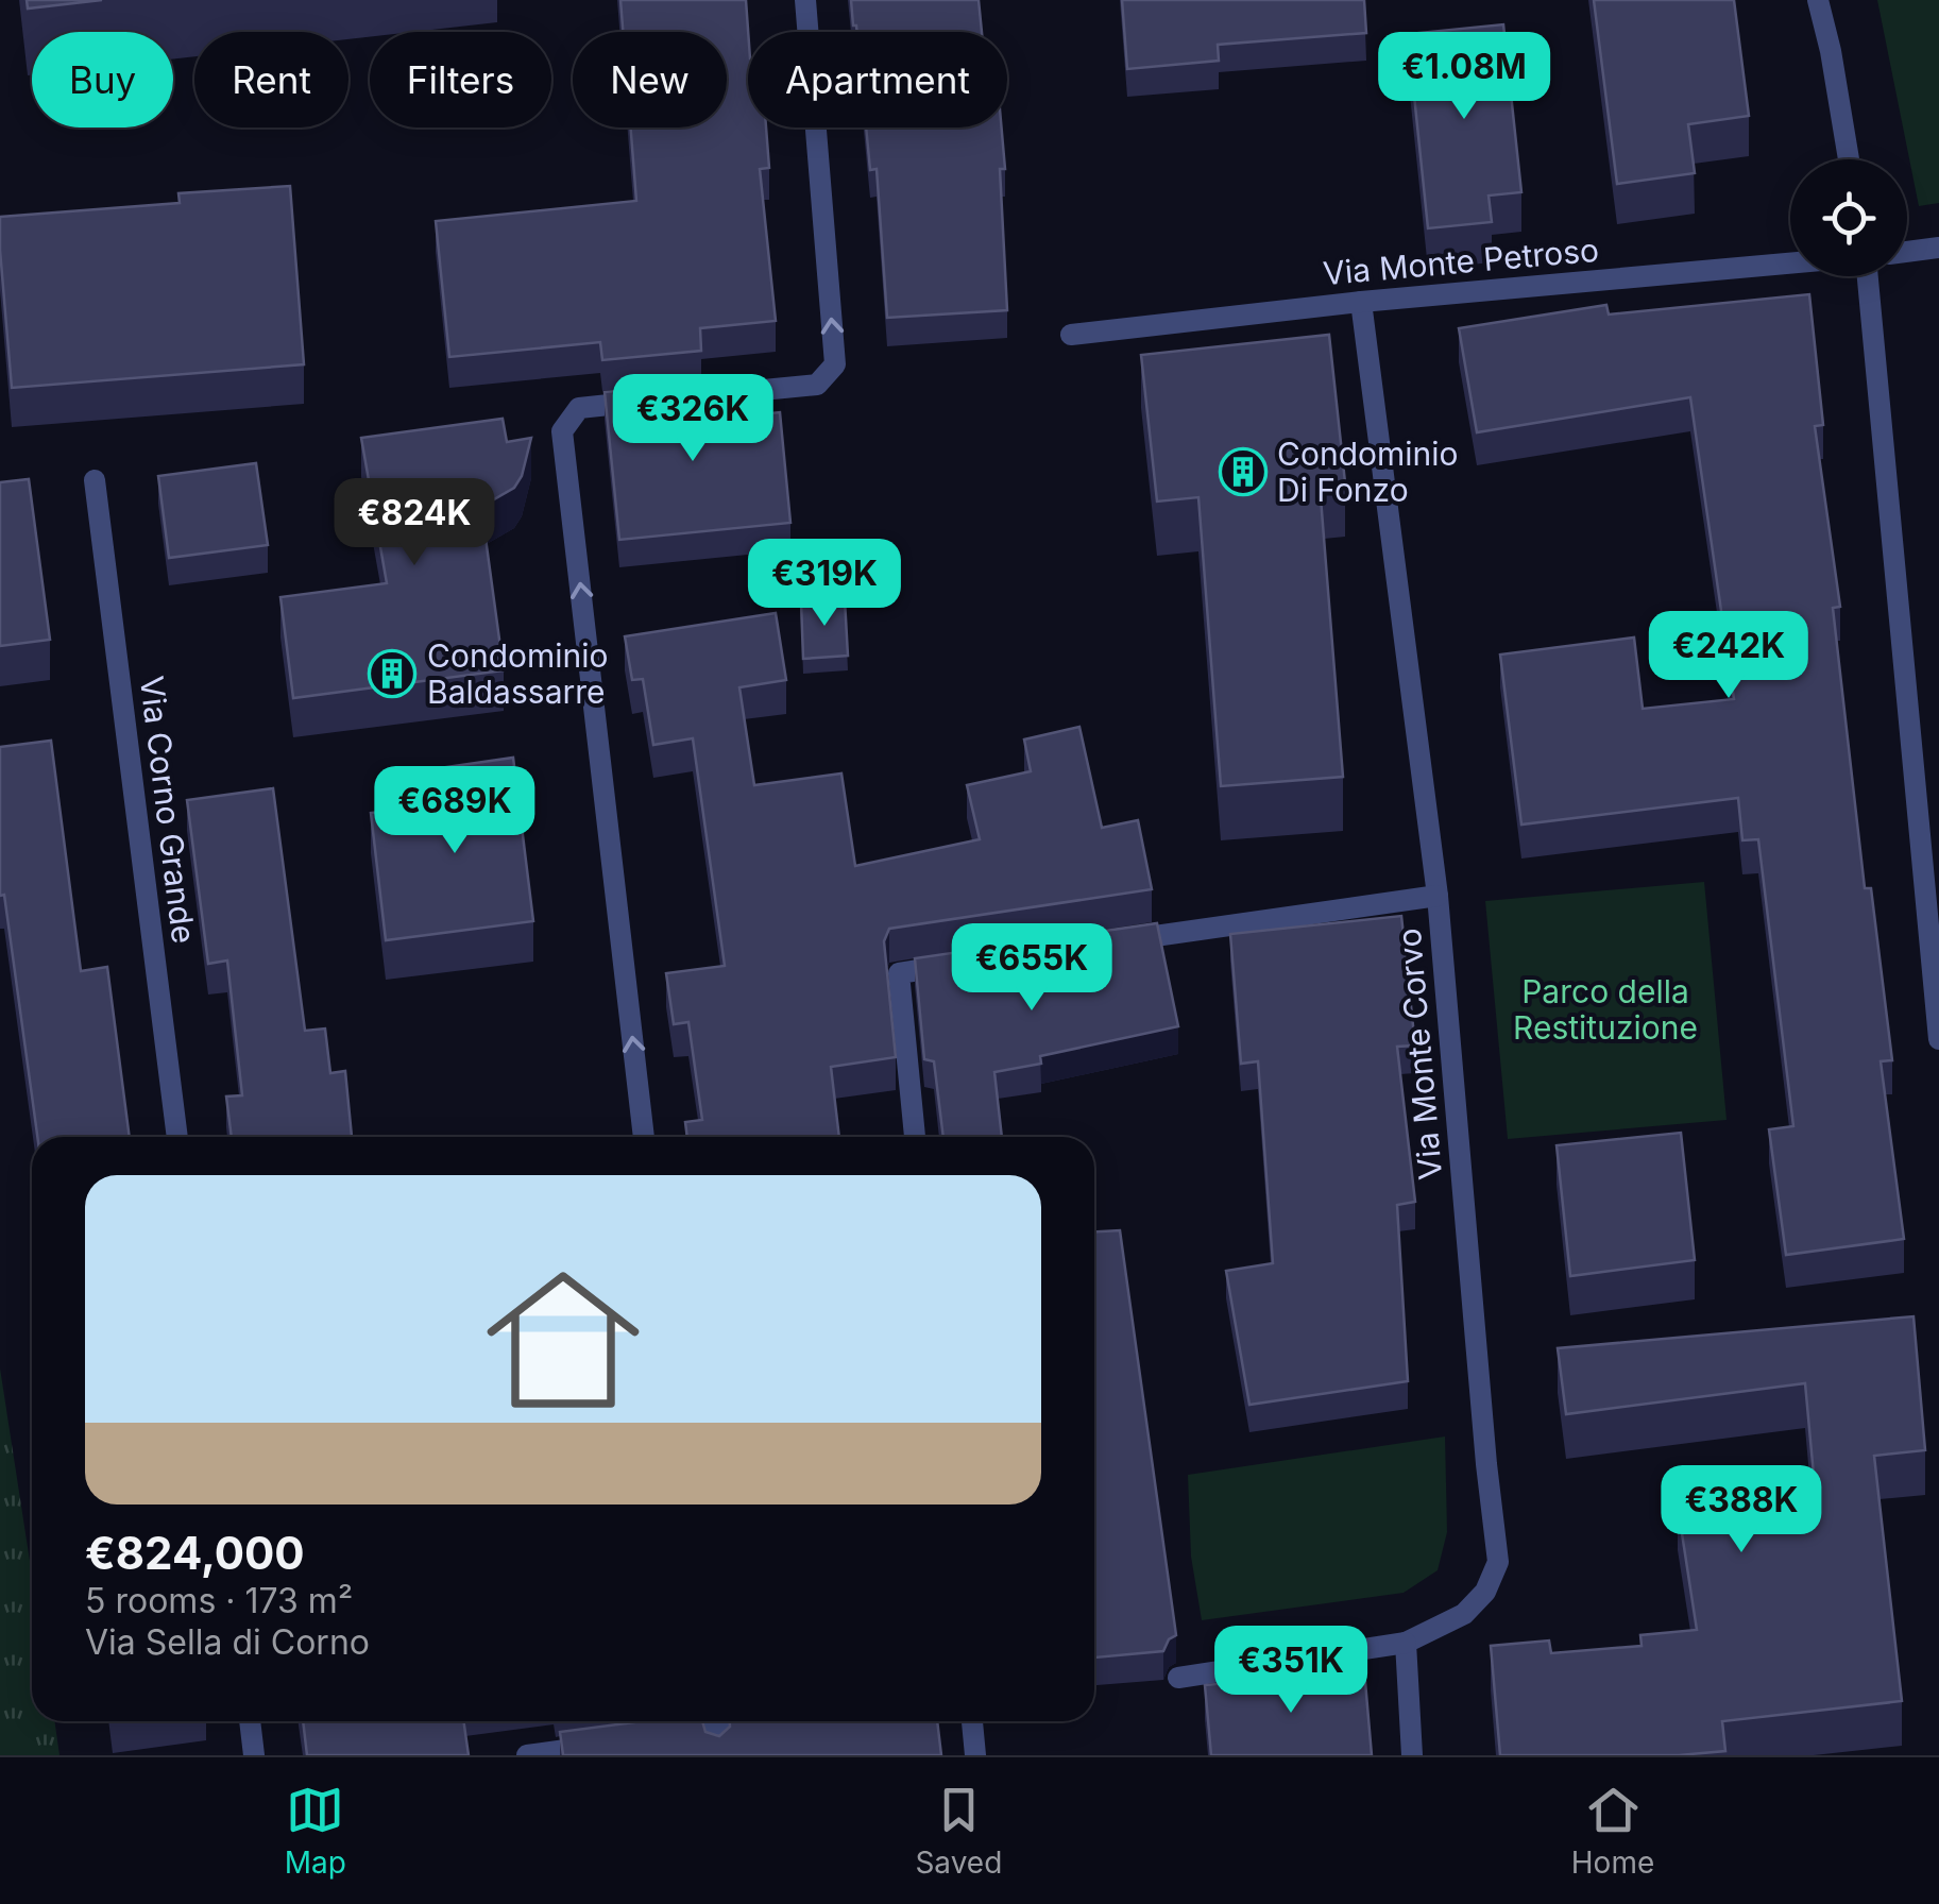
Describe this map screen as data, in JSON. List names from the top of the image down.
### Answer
{
  "streets": {
    "street": ["Via Monte Petroso", "Via Corno Grande", "Via Monte Corvo"]
  },
  "crossings": [
    ["Via Monte Petroso", "Via Monte Corvo"]
  ],
  "parks": ["Parco della Restituzione"],
  "places": {
    "building": ["Condominio Di Fonzo", "Condominio Baldassarre"]
  },
  "page": {
    "price": [
      "€1.08M",
      "€326K",
      "€824K",
      "€319K",
      "€242K",
      "€689K",
      "€655K",
      "€388K",
      "€351K"
    ],
    "chip": [
      "Buy",
      "Rent",
      "Filters",
      "New",
      "Apartment"
    ],
    "list": [
      {
        "name": "€824,000",
        "note": "5 rooms · 173 m² · Via Sella di Corno"
      }
    ],
    "tabs": ["Map", "Saved", "Home"]
  }
}
